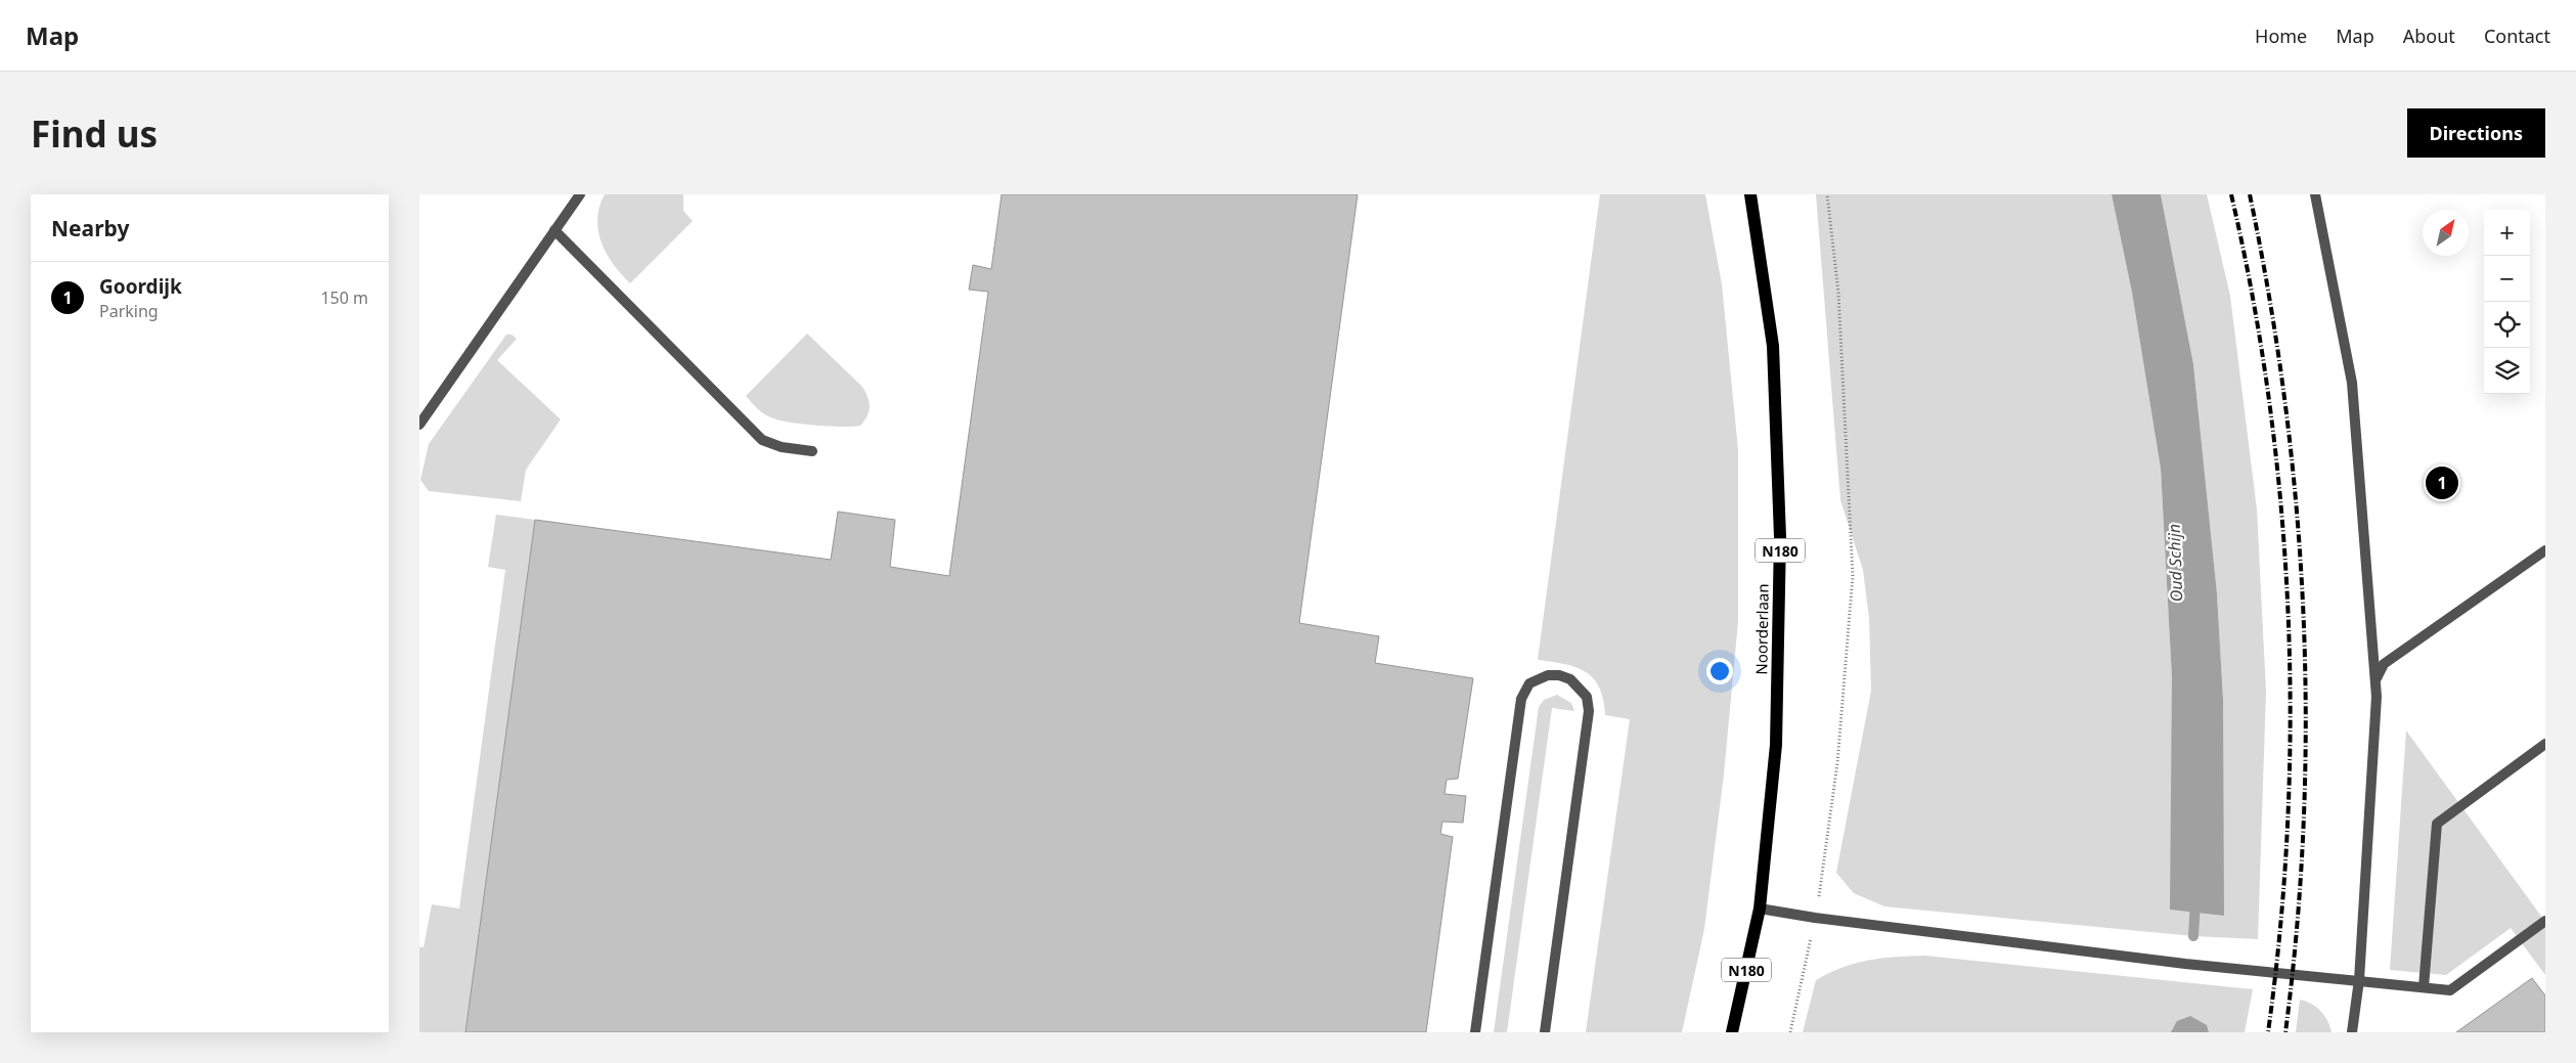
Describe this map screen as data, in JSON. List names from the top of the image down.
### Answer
{
  "streets": {
    "main road": ["N180", "Noorderlaan"]
  },
  "water": ["Oud Schijn"],
  "north": "top right",
  "page": {
    "header": "Map",
    "nav": [
      "Home",
      "Map",
      "About",
      "Contact"
    ],
    "buttons": "Directions",
    "title": "Find us",
    "heading": "Nearby",
    "map_buttons": ["+", "−"],
    "list": [
      {
        "mark": "1",
        "name": "Goordijk",
        "note": "Parking",
        "value": "150 m"
      }
    ],
    "pins": "1"
  }
}
